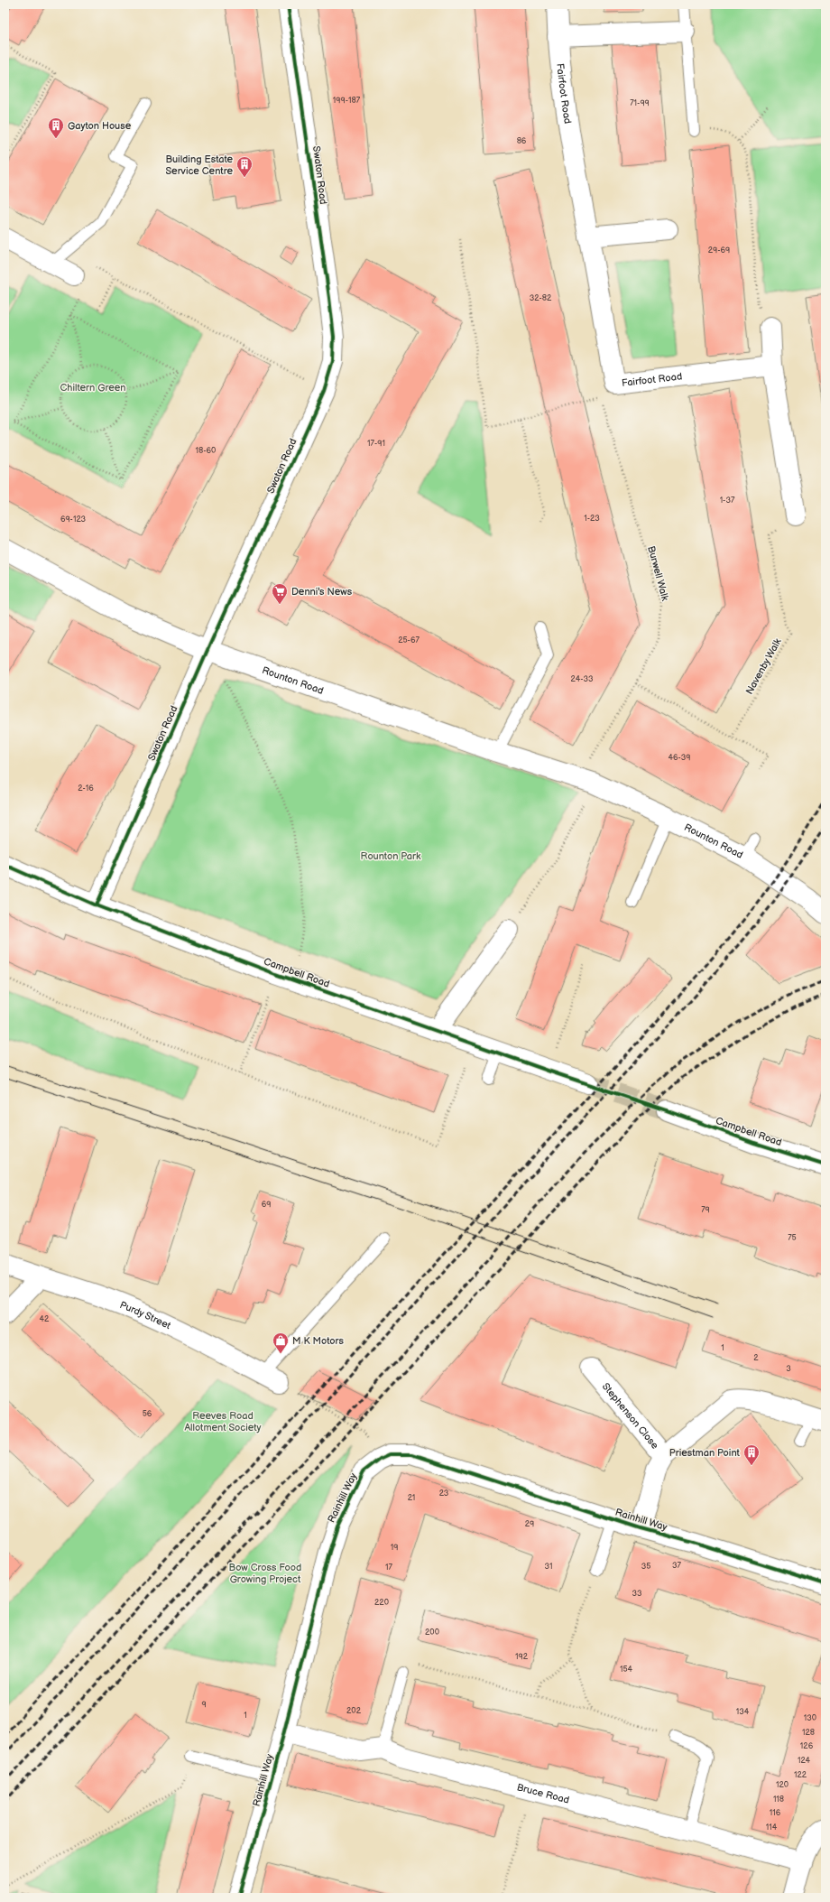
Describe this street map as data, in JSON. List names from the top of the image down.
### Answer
{
  "streets": {
    "street": [
      "Fairfoot Road",
      "Swaton Road",
      "Rounton Road",
      "Campbell Road",
      "Purdy Street",
      "Stephenson Close",
      "Rainhill Way",
      "Bruce Road"
    ],
    "path": ["Burwell Walk", "Navenby Walk"]
  },
  "crossings": [
    ["Swaton Road", "Rounton Road"],
    ["Swaton Road", "Campbell Road"],
    ["Burwell Walk", "Rounton Road"],
    ["Stephenson Close", "Rainhill Way"]
  ],
  "parks": [
    "Chiltern Green",
    "Rounton Park",
    "Reeves Road Allotment Society",
    "Bow Cross Food Growing Project"
  ],
  "places": {
    "building": ["Gayton House", "Building Estate Service Centre", "Priestman Point"],
    "supermarket": ["Denni's News"],
    "shop": ["M K Motors"]
  },
  "house_numbers": [
    "199-187",
    "71-99",
    "86",
    "29-69",
    "32-82",
    "17-91",
    "18-60",
    "1-37",
    "1-23",
    "69-123",
    "25-67",
    "24-33",
    "46-39",
    "2-16",
    "69",
    "79",
    "75",
    "42",
    "1",
    "2",
    "3",
    "56",
    "23",
    "21",
    "29",
    "19",
    "37",
    "31",
    "35",
    "17",
    "33",
    "220",
    "200",
    "192",
    "154",
    "9",
    "202",
    "134",
    "1",
    "130",
    "128",
    "126",
    "124",
    "122",
    "120",
    "118",
    "116",
    "114"
  ]
}
